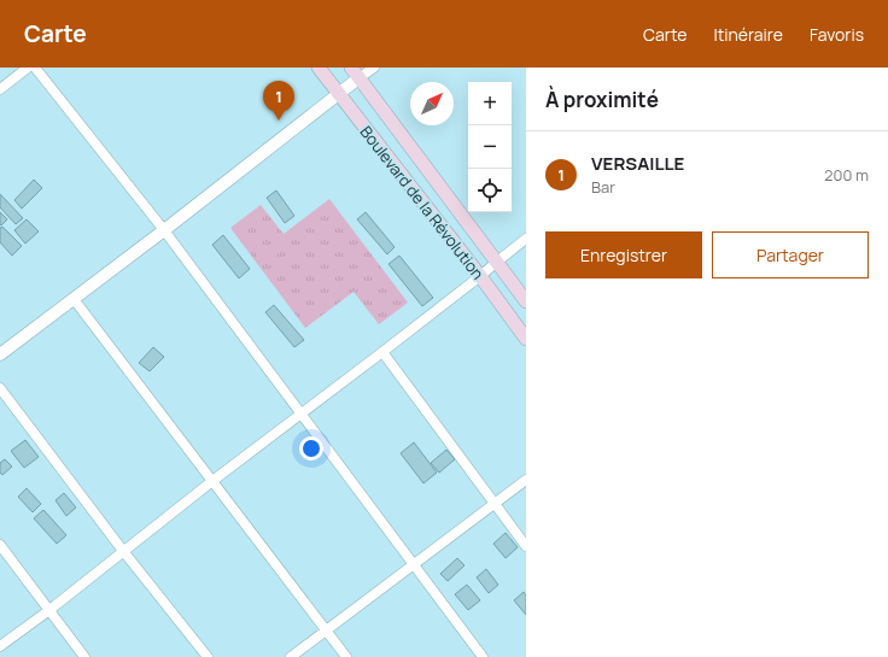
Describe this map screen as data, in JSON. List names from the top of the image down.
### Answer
{
  "streets": {
    "main road": ["Boulevard de la Révolution"]
  },
  "north": "top right",
  "page": {
    "header": "Carte",
    "nav": ["Carte", "Itinéraire", "Favoris"],
    "heading": "À proximité",
    "pins": "1",
    "map_buttons": ["+", "−"],
    "list": [
      {
        "mark": "1",
        "name": "VERSAILLE",
        "note": "Bar",
        "value": "200 m"
      }
    ],
    "buttons": ["Enregistrer", "Partager"]
  }
}
